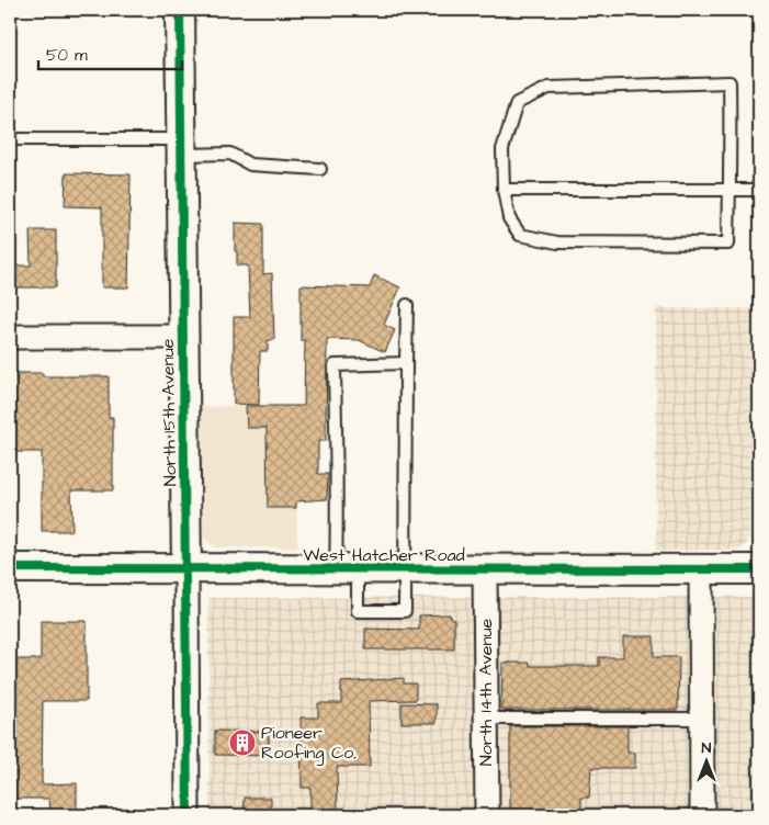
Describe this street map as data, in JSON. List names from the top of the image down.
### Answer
{
  "streets": {
    "street": ["North 15th Avenue", "West Hatcher Road", "North 14th Avenue"]
  },
  "crossings": [
    ["North 15th Avenue", "West Hatcher Road"],
    ["West Hatcher Road", "North 14th Avenue"]
  ],
  "places": {
    "building": ["Pioneer Roofing Co."]
  },
  "scale_bar": "50 m",
  "north": "top"
}
